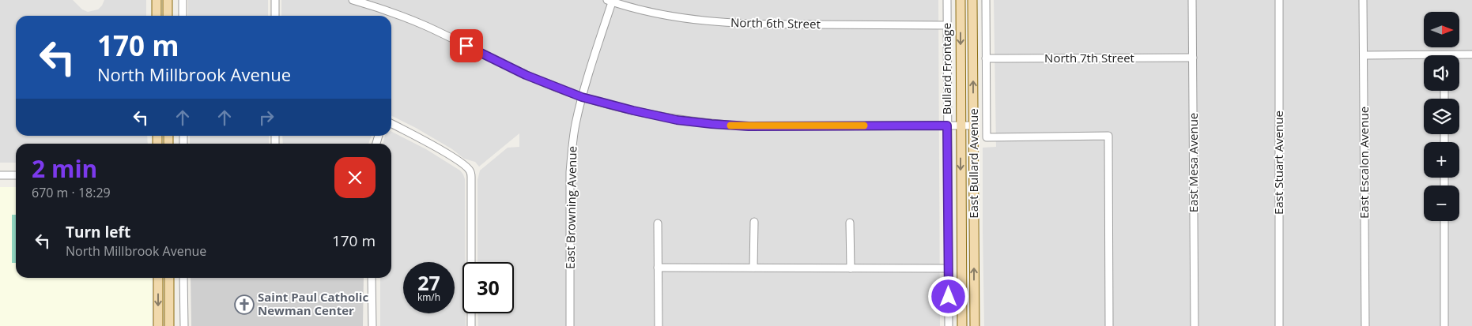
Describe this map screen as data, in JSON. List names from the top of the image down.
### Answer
{
  "streets": {
    "main road": ["East Bullard Avenue"],
    "street": [
      "North 6th Street",
      "North 7th Street",
      "Bullard Frontage",
      "East Mesa Avenue",
      "East Stuart Avenue",
      "East Escalon Avenue",
      "East Browning Avenue"
    ]
  },
  "crossings": [
    ["North 6th Street", "Bullard Frontage"],
    ["North 6th Street", "East Browning Avenue"],
    ["North 7th Street", "East Mesa Avenue"]
  ],
  "places": {
    "church": ["Saint Paul Catholic Newman Center"]
  },
  "north": "right",
  "page": {
    "map_buttons": ["+", "−"],
    "turn": ["170 m", "North Millbrook Avenue"],
    "heading": ["2 min", "670 m · 18:29"],
    "list": [
      {
        "name": "Turn left",
        "note": "North Millbrook Avenue",
        "value": "170 m"
      }
    ],
    "speed": "27 km/h",
    "limit": "30"
  }
}
